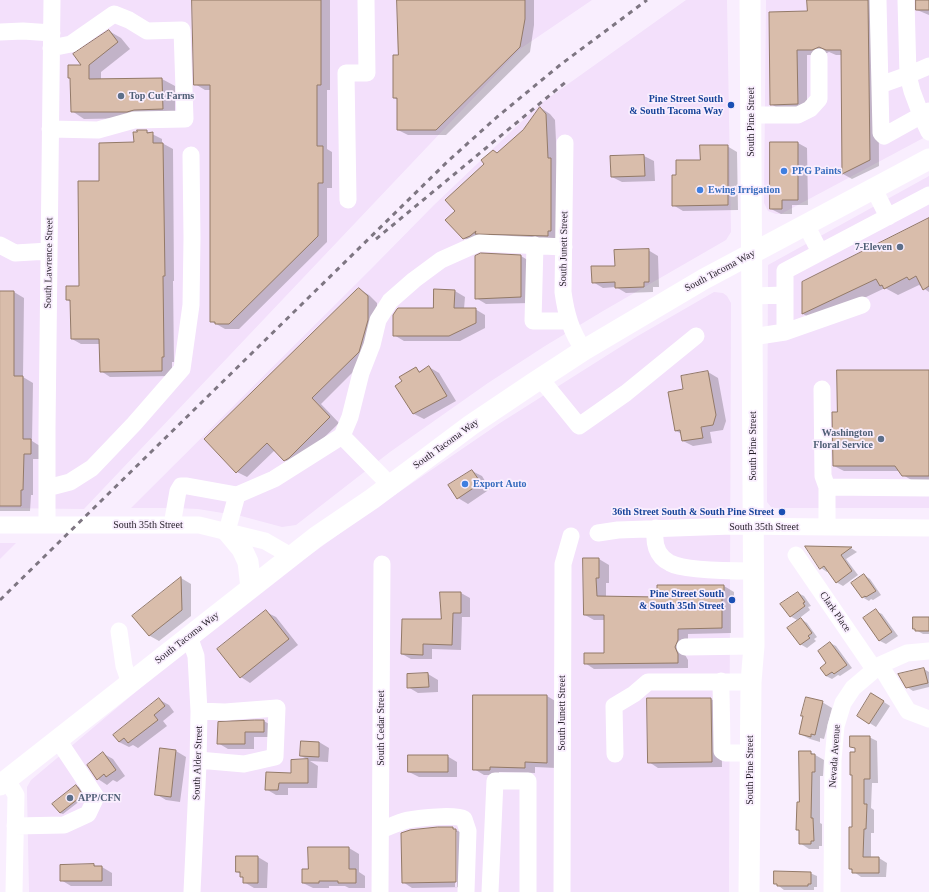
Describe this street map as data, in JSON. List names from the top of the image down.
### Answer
{
  "streets": {
    "main road": ["South Pine Street", "South Tacoma Way"],
    "street": [
      "South Junett Street",
      "South Lawrence Street",
      "South 35th Street",
      "Clark Place",
      "South Cedar Street",
      "Nevada Avenue",
      "South Alder Street"
    ]
  },
  "crossings": [
    ["South Pine Street", "South Tacoma Way"],
    ["South Pine Street", "South 35th Street"],
    ["South Junett Street", "South Tacoma Way"],
    ["South Lawrence Street", "South 35th Street"],
    ["South Tacoma Way", "South 35th Street"],
    ["South Tacoma Way", "South Alder Street"],
    ["Clark Place", "Nevada Avenue"]
  ],
  "places": [
    "Top Cut Farms",
    "Pine Street South & South Tacoma Way",
    "PPG Paints",
    "Ewing Irrigation",
    "7-Eleven",
    "Washington Floral Service",
    "Export Auto",
    "36th Street South & South Pine Street",
    "Pine Street South & South 35th Street",
    "APP/CFN"
  ]
}
